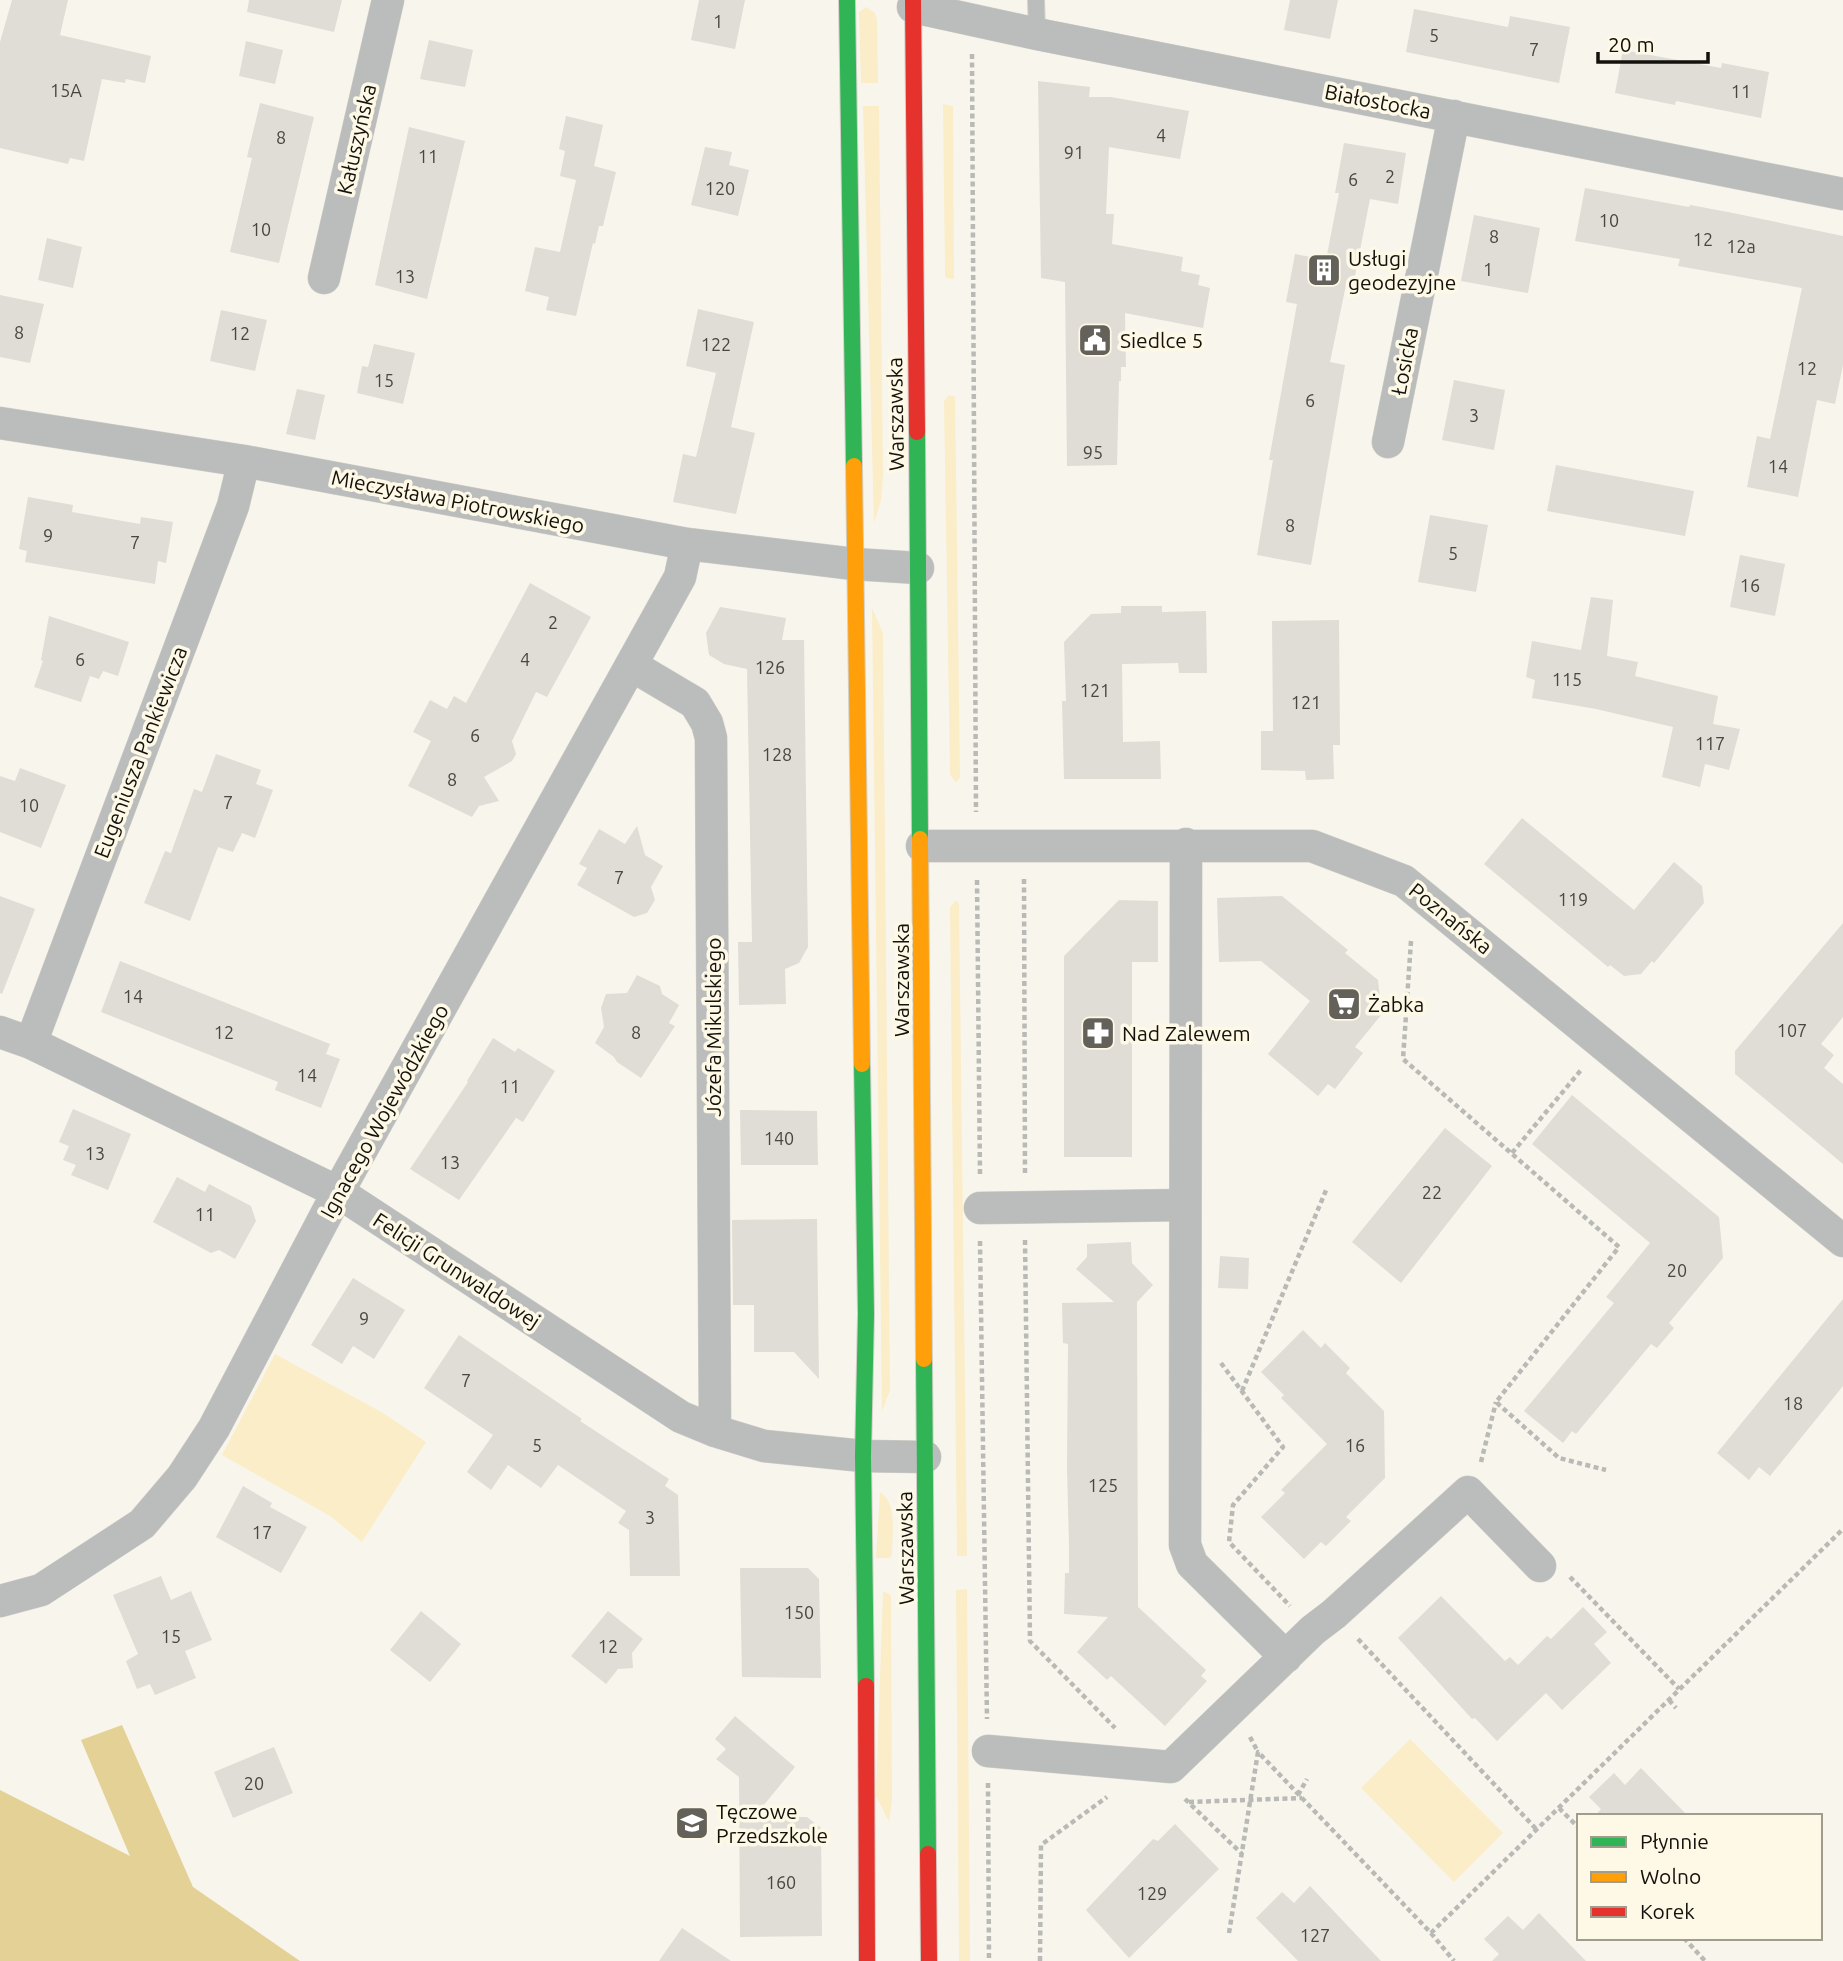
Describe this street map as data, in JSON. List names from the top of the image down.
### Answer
{
  "streets": {
    "street": [
      "Białostocka",
      "Kałuszyńska",
      "Łosicka",
      "Warszawska",
      "Mieczysława Piotrowskiego",
      "Eugeniusza Pankiewicza",
      "Poznańska",
      "Józefa Mikulskiego",
      "Ignacego Wojewódzkiego",
      "Felicji Grunwaldowej"
    ]
  },
  "crossings": [
    ["Białostocka", "Łosicka"],
    ["Białostocka", "Warszawska"],
    ["Warszawska", "Mieczysława Piotrowskiego"],
    ["Warszawska", "Poznańska"],
    ["Warszawska", "Felicji Grunwaldowej"],
    ["Mieczysława Piotrowskiego", "Eugeniusza Pankiewicza"],
    ["Mieczysława Piotrowskiego", "Ignacego Wojewódzkiego"],
    ["Eugeniusza Pankiewicza", "Felicji Grunwaldowej"],
    ["Józefa Mikulskiego", "Ignacego Wojewódzkiego"],
    ["Józefa Mikulskiego", "Felicji Grunwaldowej"],
    ["Ignacego Wojewódzkiego", "Felicji Grunwaldowej"]
  ],
  "places": {
    "building": ["Usługi geodezyjne"],
    "public building": ["Siedlce 5"],
    "supermarket": ["Żabka"],
    "pharmacy": ["Nad Zalewem"],
    "school or university": ["Tęczowe Przedszkole"]
  },
  "house_numbers": [
    "1",
    "5",
    "7",
    "15A",
    "11",
    "4",
    "8",
    "91",
    "11",
    "2",
    "6",
    "120",
    "10",
    "10",
    "8",
    "12",
    "12a",
    "1",
    "13",
    "8",
    "12",
    "122",
    "12",
    "15",
    "6",
    "3",
    "95",
    "14",
    "8",
    "9",
    "7",
    "5",
    "16",
    "2",
    "6",
    "4",
    "126",
    "115",
    "121",
    "121",
    "6",
    "117",
    "128",
    "8",
    "7",
    "10",
    "7",
    "119",
    "14",
    "107",
    "12",
    "8",
    "14",
    "11",
    "140",
    "13",
    "13",
    "22",
    "11",
    "20",
    "9",
    "7",
    "18",
    "5",
    "16",
    "125",
    "3",
    "17",
    "150",
    "15",
    "12",
    "20",
    "160",
    "129",
    "127"
  ],
  "legend": ["Płynnie", "Wolno", "Korek"],
  "scale_bar": "20 m"
}
